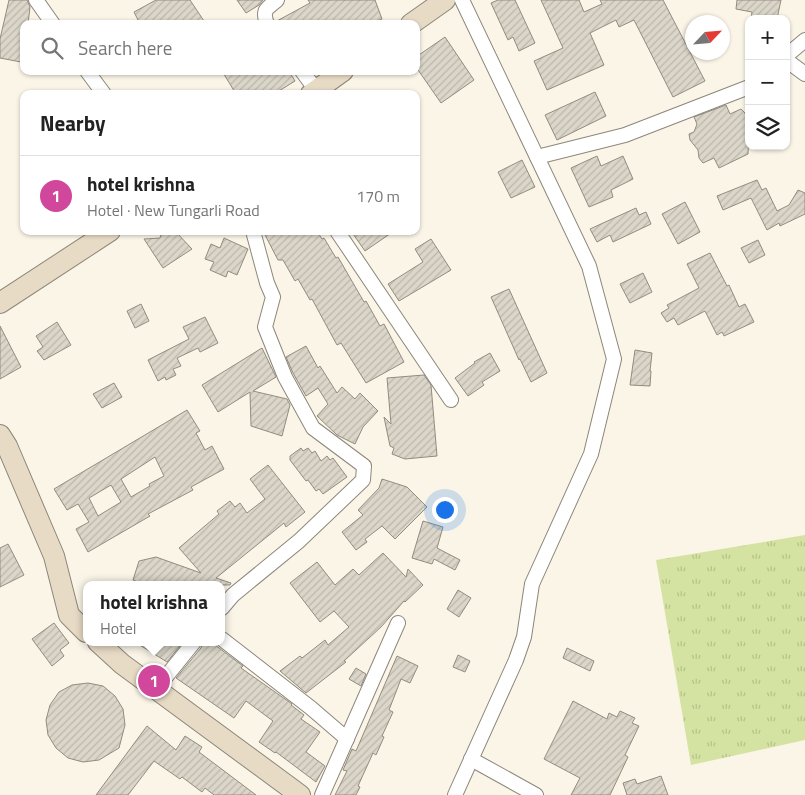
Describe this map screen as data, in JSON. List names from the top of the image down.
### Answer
{
  "north": "top right",
  "page": {
    "map_buttons": ["+", "−"],
    "search": "Search here",
    "heading": "Nearby",
    "list": [
      {
        "mark": "1",
        "name": "hotel krishna",
        "note": "Hotel · New Tungarli Road",
        "value": "170 m"
      }
    ],
    "popup": ["hotel krishna", "Hotel"],
    "pins": "1"
  }
}
